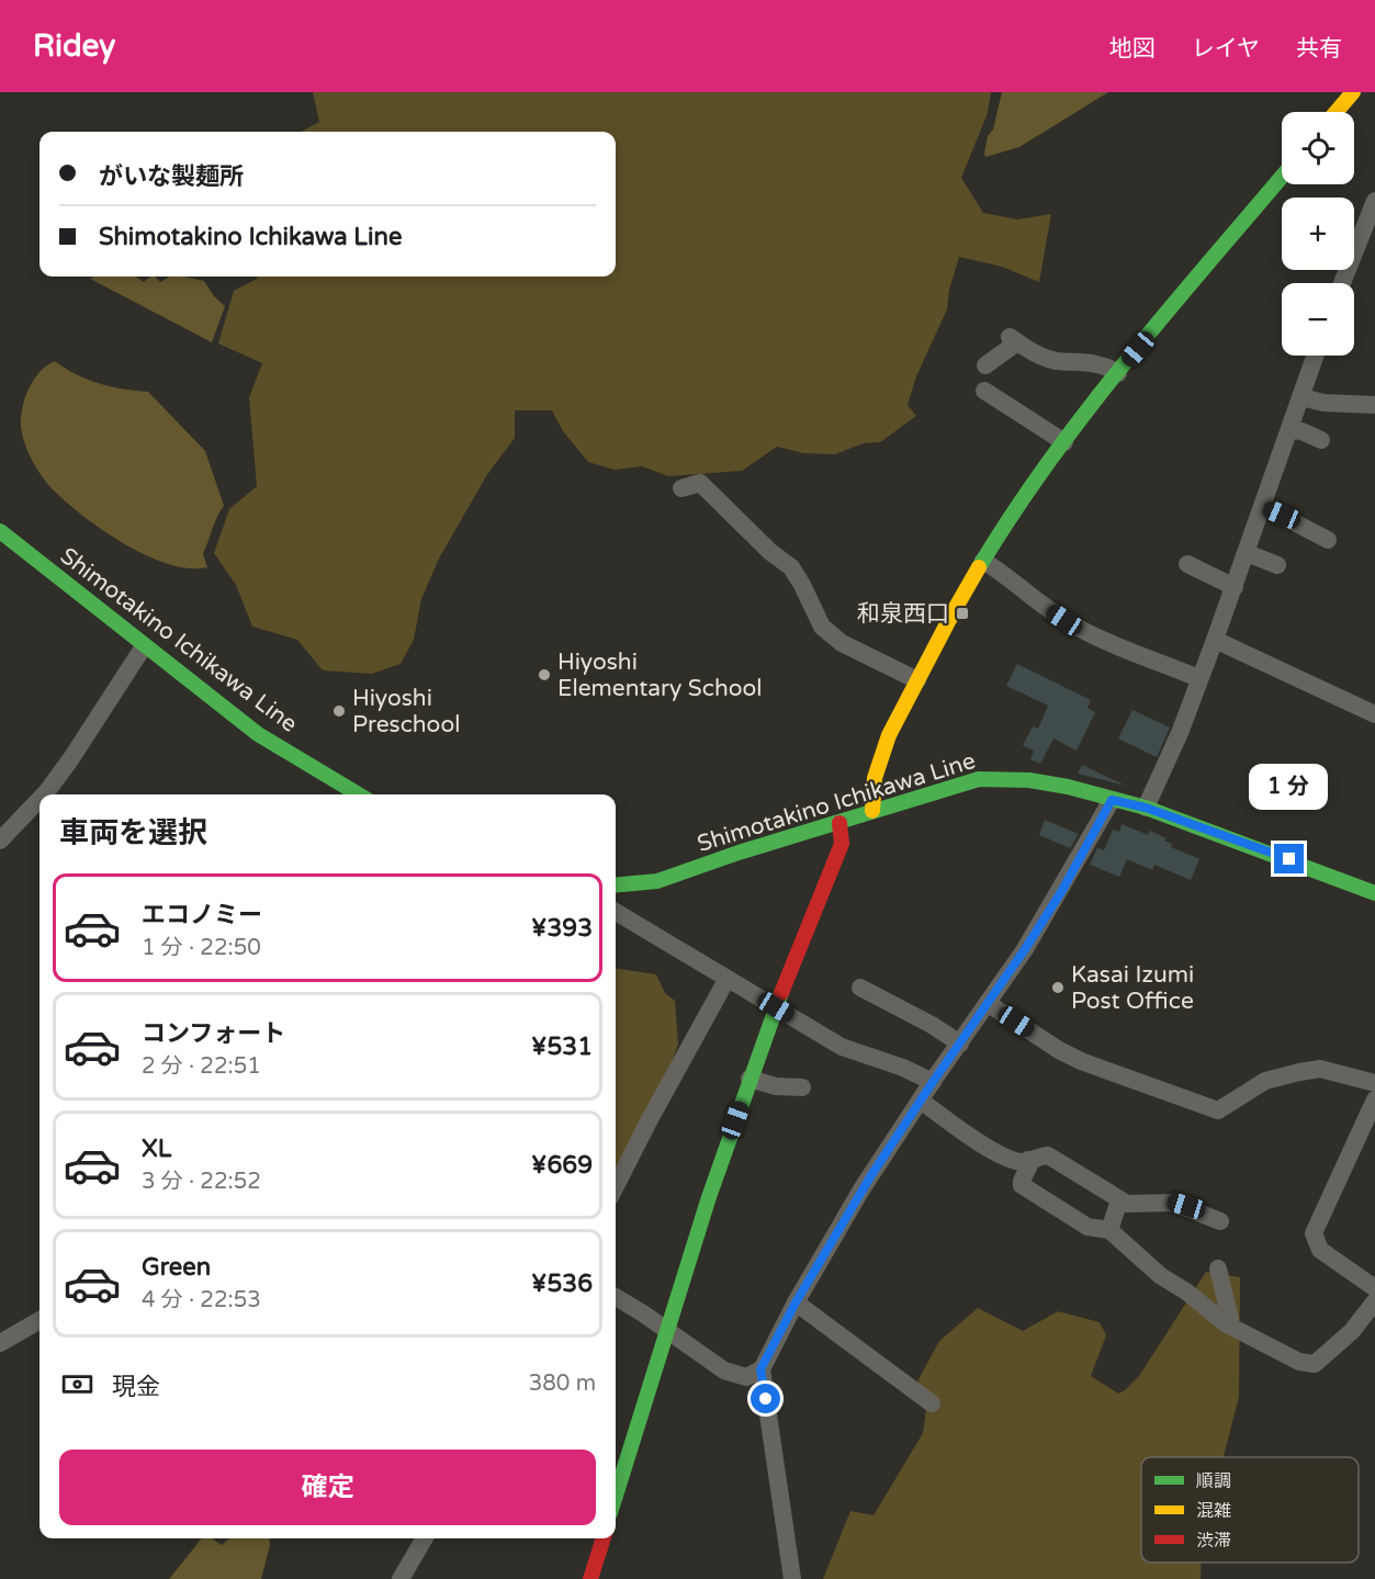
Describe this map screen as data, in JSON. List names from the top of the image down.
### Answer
{
  "streets": {
    "street": ["Shimotakino Ichikawa Line"]
  },
  "places": {
    "transit": ["和泉西口"],
    "other": ["Hiyoshi Elementary School", "Hiyoshi Preschool", "Kasai Izumi Post Office"]
  },
  "legend": ["順調", "混雑", "渋滞"],
  "page": {
    "header": "Ridey",
    "nav": ["地図", "レイヤ", "共有"],
    "map_buttons": ["+", "−"],
    "banner": ["がいな製麺所", "Shimotakino Ichikawa Line"],
    "bubble": "1 分",
    "heading": "車両を選択",
    "list": [
      {
        "name": "エコノミー",
        "note": "1 分 · 22:50",
        "value": "¥393"
      },
      {
        "name": "コンフォート",
        "note": "2 分 · 22:51",
        "value": "¥531"
      },
      {
        "name": "XL",
        "note": "3 分 · 22:52",
        "value": "¥669"
      },
      {
        "name": "Green",
        "note": "4 分 · 22:53",
        "value": "¥536"
      }
    ],
    "pay": ["現金", "380 m"],
    "buttons": "確定"
  }
}
